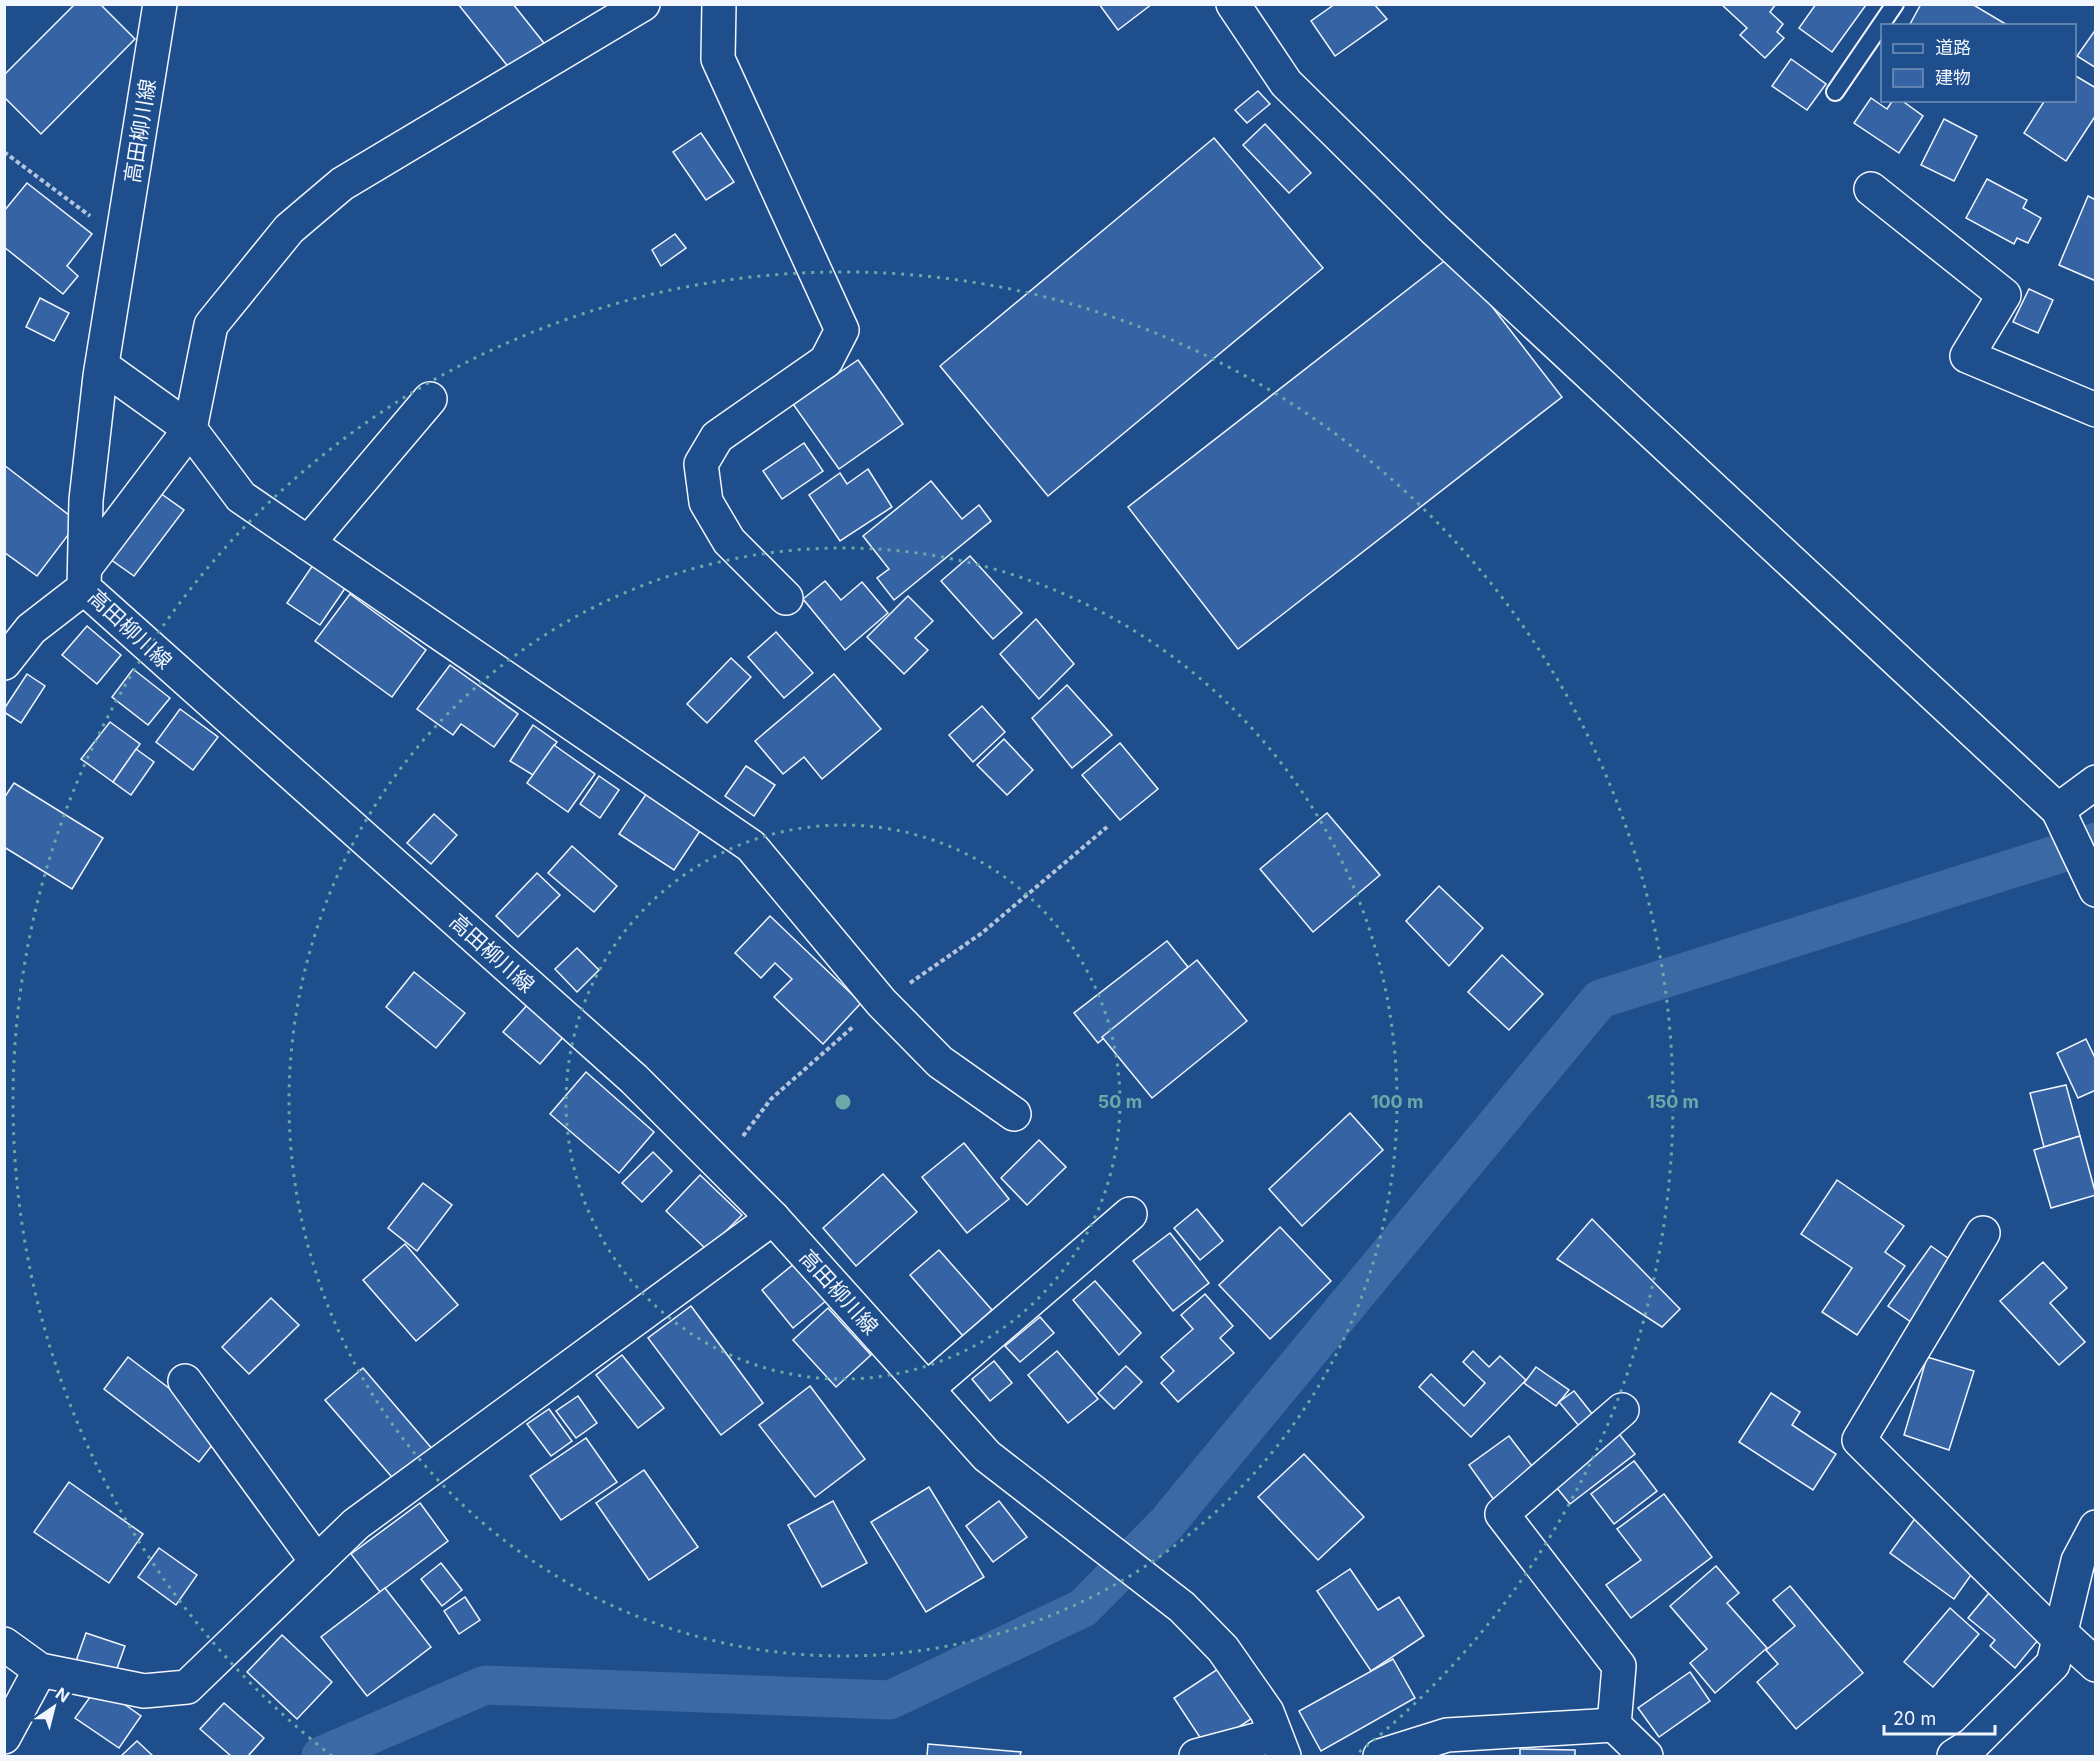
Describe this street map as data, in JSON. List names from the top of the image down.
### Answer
{
  "streets": {
    "street": ["高田柳川線"]
  },
  "legend": ["道路", "建物"],
  "scale_bar": "20 m",
  "north": "top right",
  "rings": ["50 m", "100 m", "150 m"]
}
